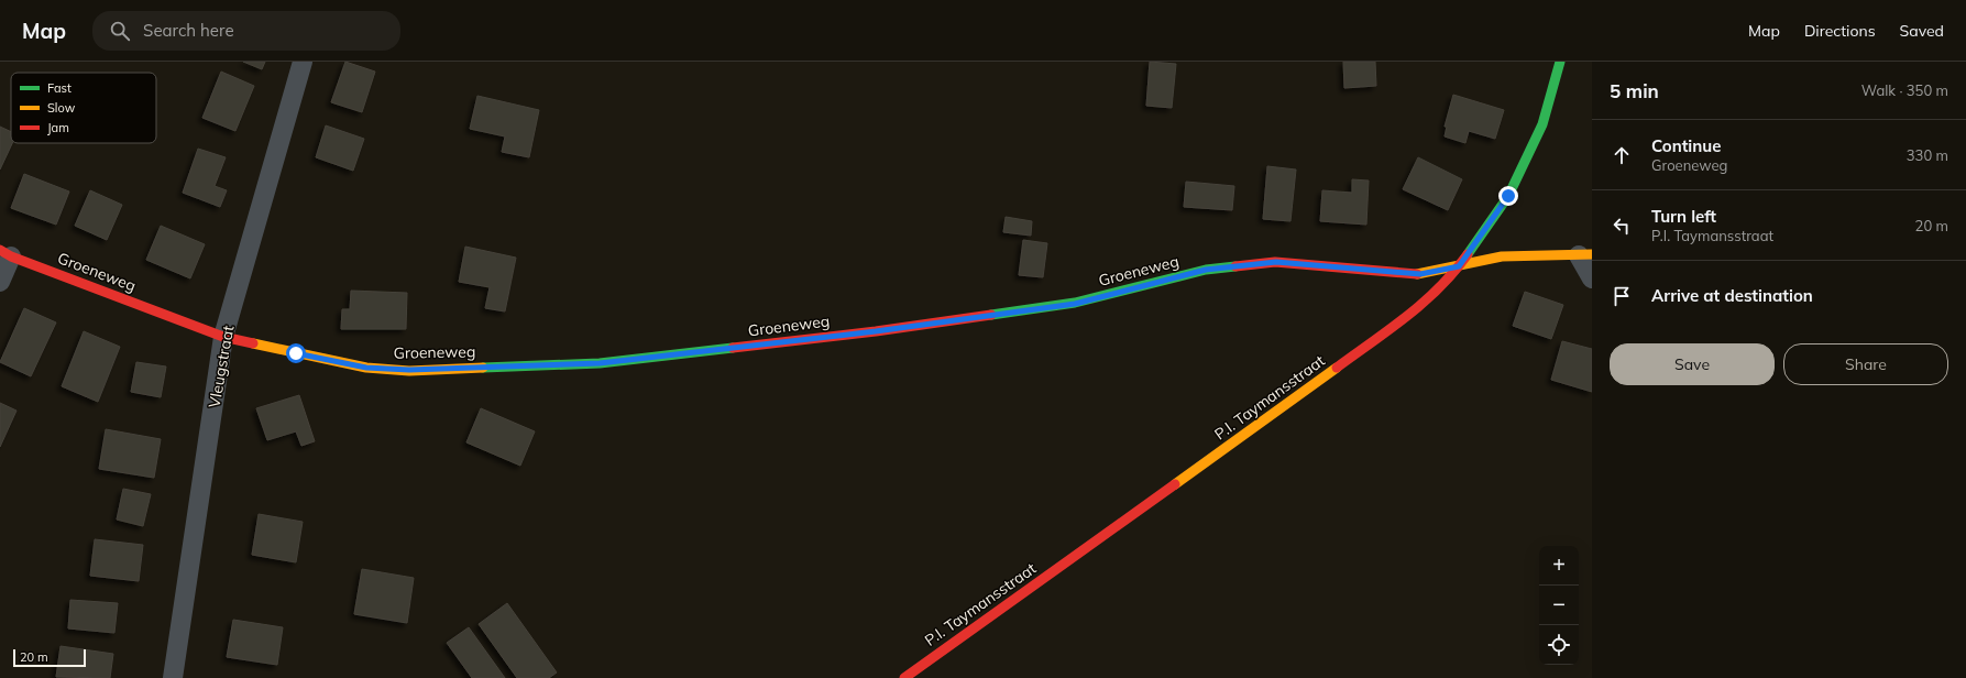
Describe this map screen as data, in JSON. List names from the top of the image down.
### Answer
{
  "streets": {
    "street": ["Groeneweg", "Vleugstraat", "P.I. Taymansstraat"]
  },
  "crossings": [
    ["Groeneweg", "Vleugstraat"],
    ["Groeneweg", "P.I. Taymansstraat"]
  ],
  "legend": ["Fast", "Slow", "Jam"],
  "scale_bar": "20 m",
  "page": {
    "header": "Map",
    "search": "Search here",
    "nav": ["Map", "Directions", "Saved"],
    "heading": ["5 min", "Walk · 350 m"],
    "list": [
      ["Continue", "Groeneweg", "330 m"],
      ["Turn left", "P.I. Taymansstraat", "20 m"],
      "Arrive at destination"
    ],
    "buttons": ["Save", "Share"],
    "map_buttons": ["+", "−"],
    "scale": "20 m"
  }
}
